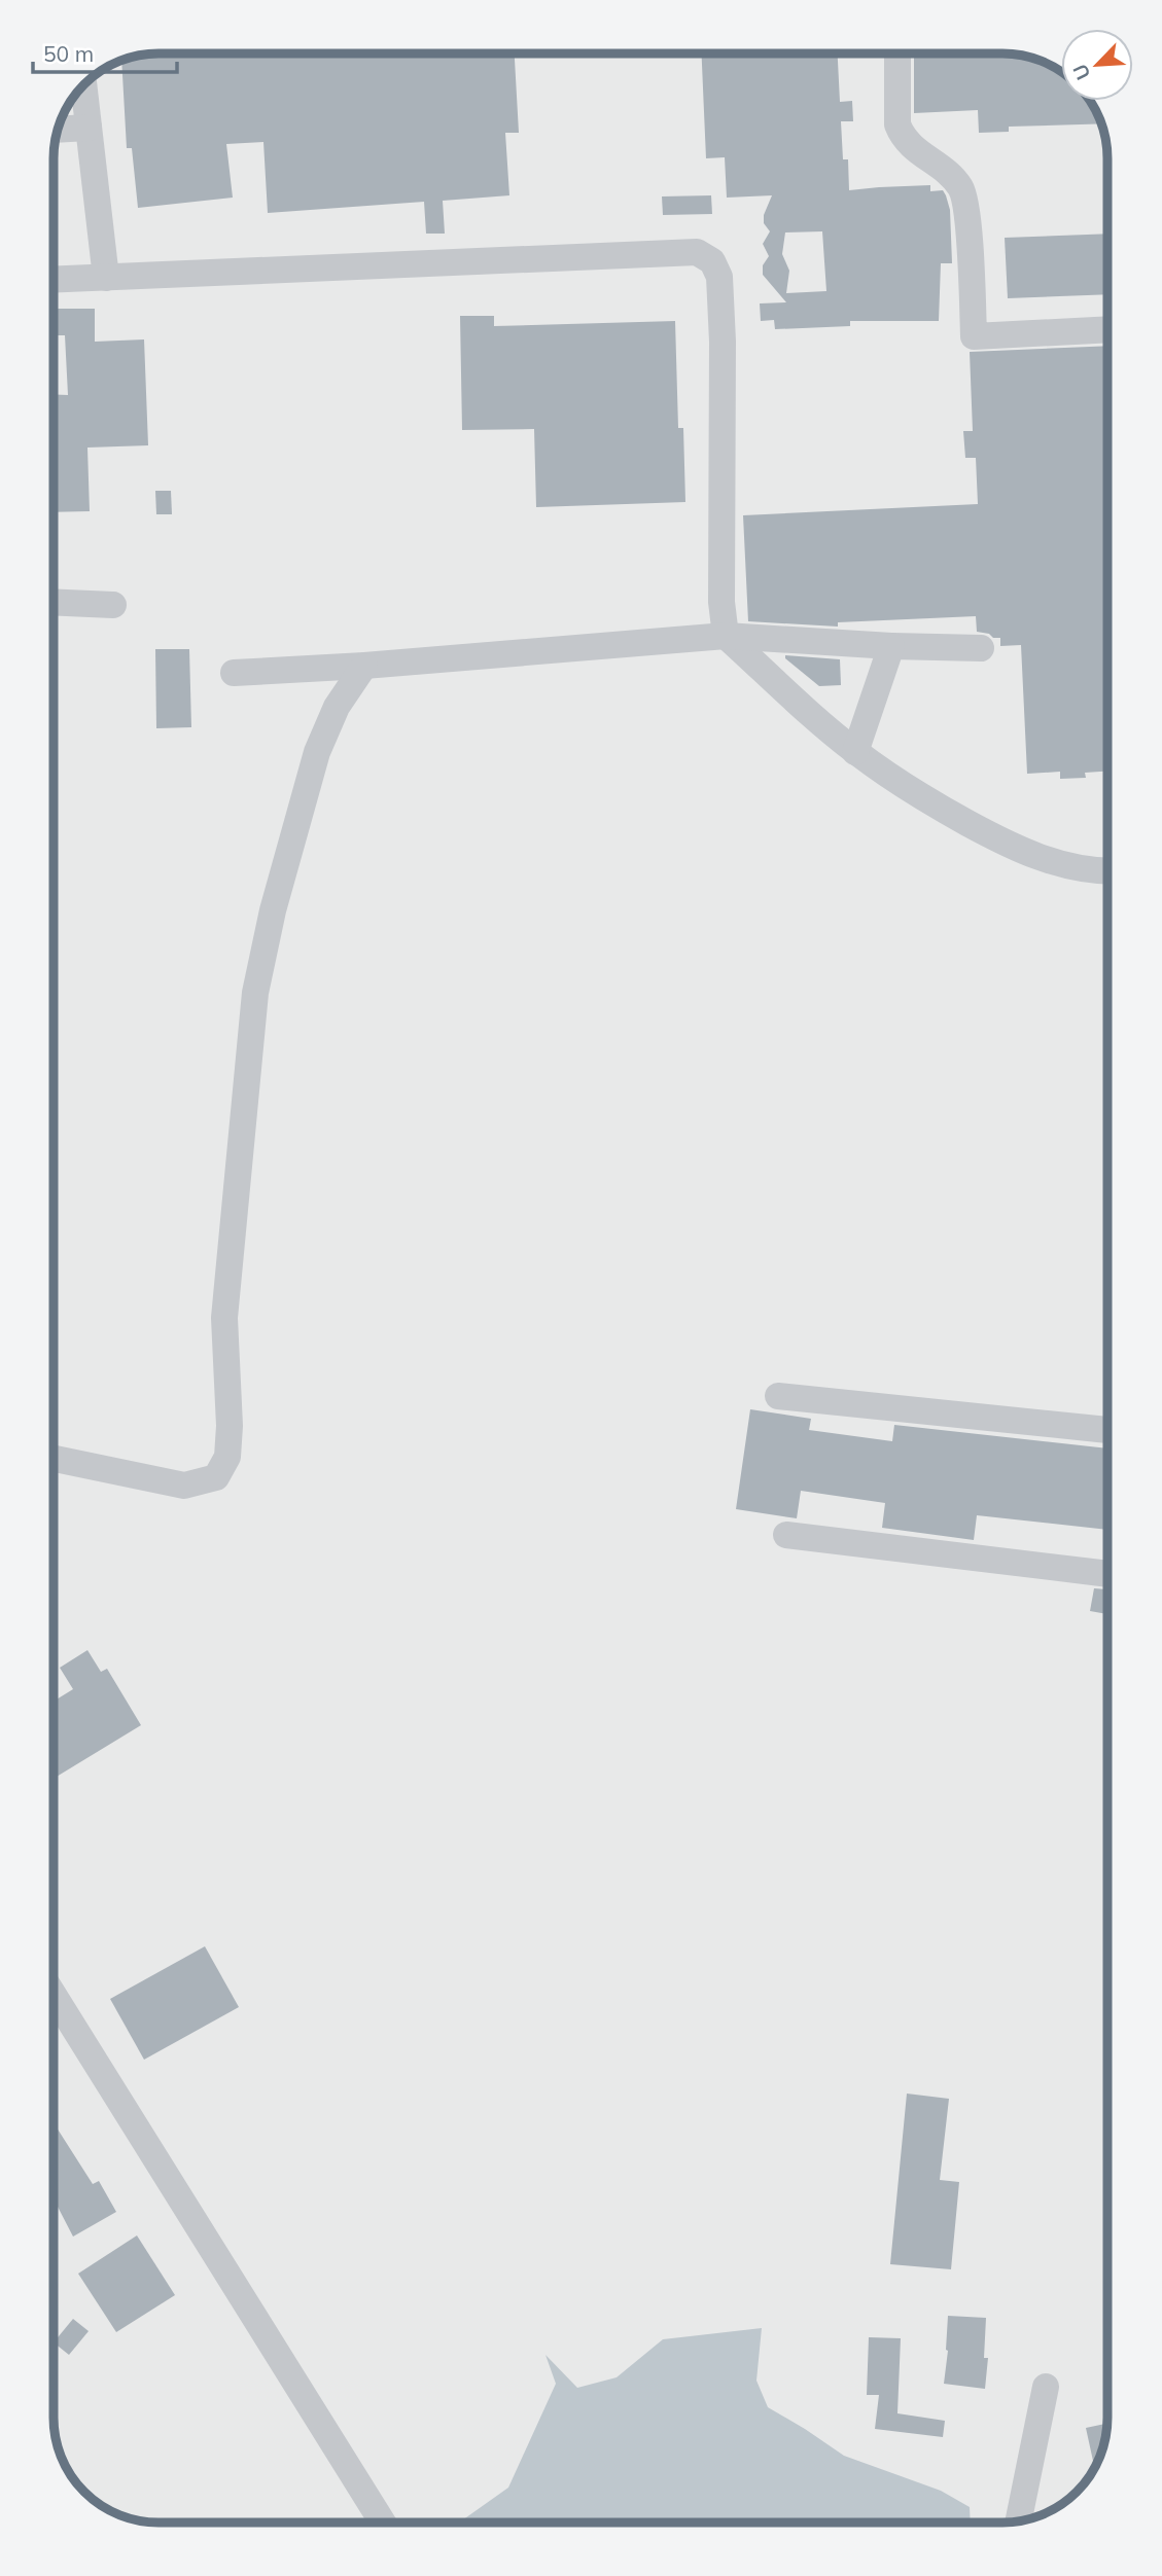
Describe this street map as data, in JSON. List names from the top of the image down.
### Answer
{
  "scale_bar": "50 m",
  "north": "bottom left"
}
